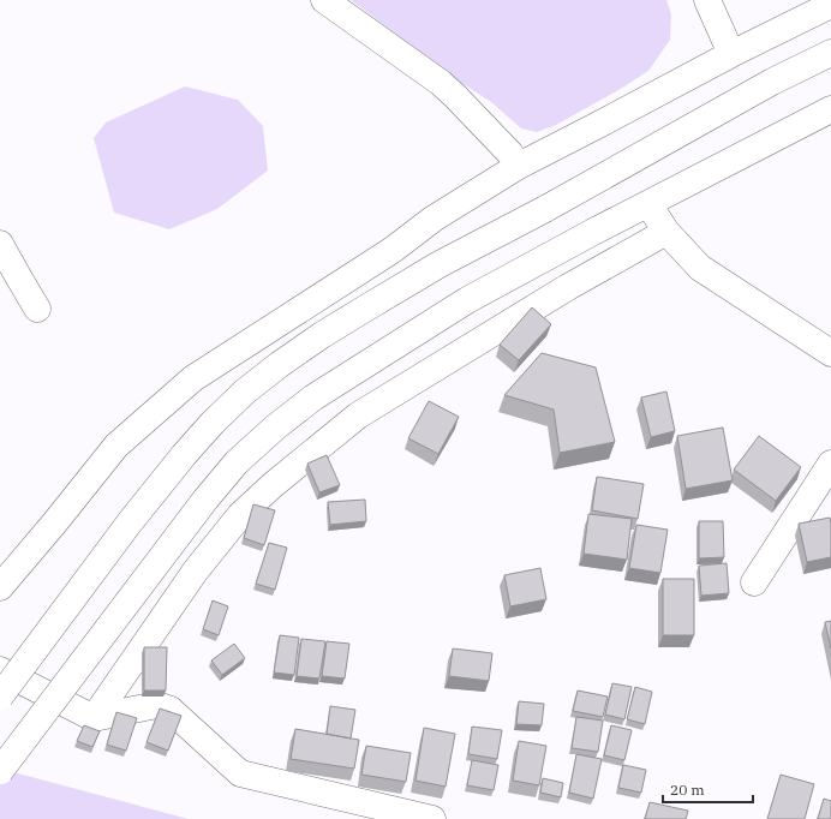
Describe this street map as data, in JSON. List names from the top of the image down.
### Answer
{
  "scale_bar": "20 m"
}
